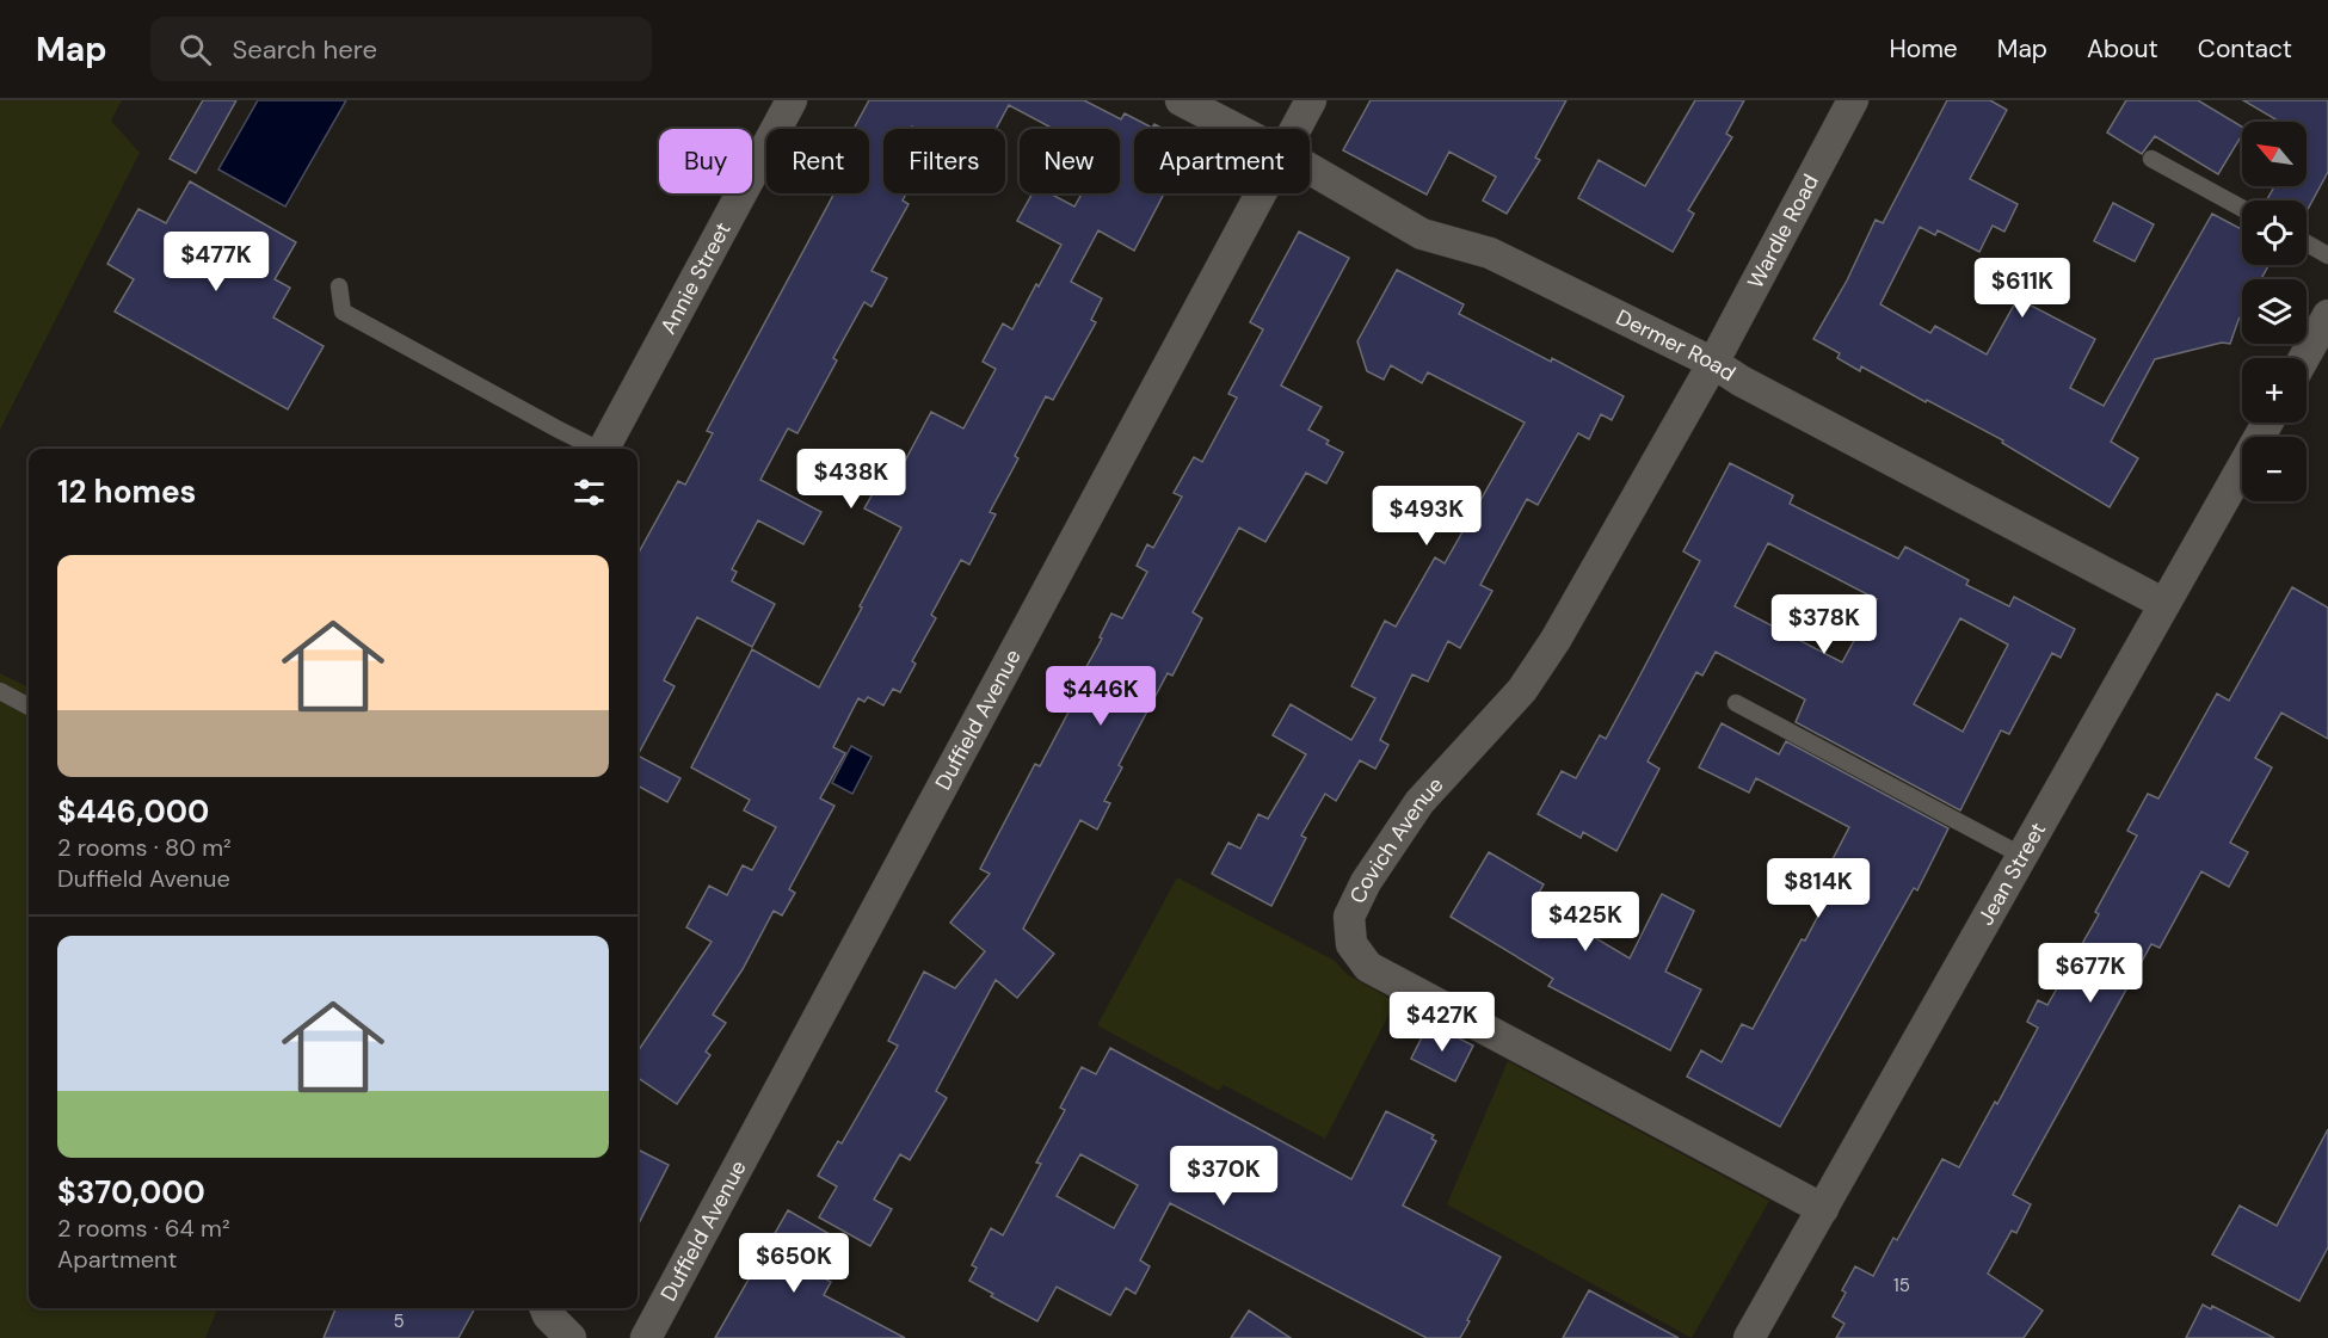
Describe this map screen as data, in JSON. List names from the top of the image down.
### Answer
{
  "streets": {
    "street": [
      "Wardle Road",
      "Annie Street",
      "Dermer Road",
      "Duffield Avenue",
      "Covich Avenue",
      "Jean Street"
    ]
  },
  "crossings": [
    ["Wardle Road", "Dermer Road"],
    ["Wardle Road", "Covich Avenue"],
    ["Dermer Road", "Covich Avenue"],
    ["Dermer Road", "Jean Street"],
    ["Covich Avenue", "Jean Street"]
  ],
  "house_numbers": ["15", "5"],
  "north": "top left",
  "page": {
    "header": "Map",
    "search": "Search here",
    "nav": [
      "Home",
      "Map",
      "About",
      "Contact"
    ],
    "map_buttons": ["+", "−"],
    "chip": [
      "Buy",
      "Rent",
      "Filters",
      "New",
      "Apartment"
    ],
    "price": [
      "$477K",
      "$611K",
      "$438K",
      "$493K",
      "$378K",
      "$446K",
      "$814K",
      "$425K",
      "$677K",
      "$427K",
      "$370K",
      "$650K"
    ],
    "heading": "12 homes",
    "list": [
      {
        "name": "$446,000",
        "note": "2 rooms · 80 m² · Duffield Avenue"
      },
      {
        "name": "$370,000",
        "note": "2 rooms · 64 m² · Apartment"
      }
    ]
  }
}
